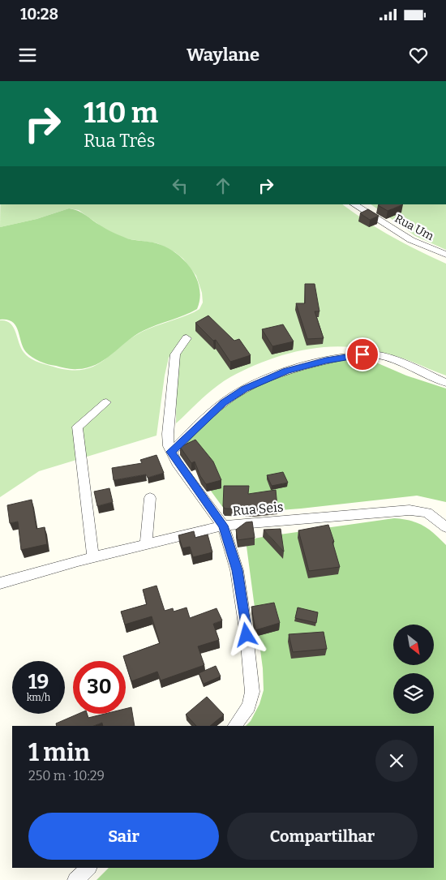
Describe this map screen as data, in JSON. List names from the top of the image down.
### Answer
{
  "streets": {
    "street": ["Rua Um", "Rua Seis"]
  },
  "north": "bottom right",
  "page": {
    "status": "10:28",
    "header": "Waylane",
    "turn": ["110 m", "Rua Três"],
    "speed": "19 km/h",
    "limit": "30",
    "heading": ["1 min", "250 m · 10:29"],
    "buttons": ["Sair", "Compartilhar"]
  }
}
